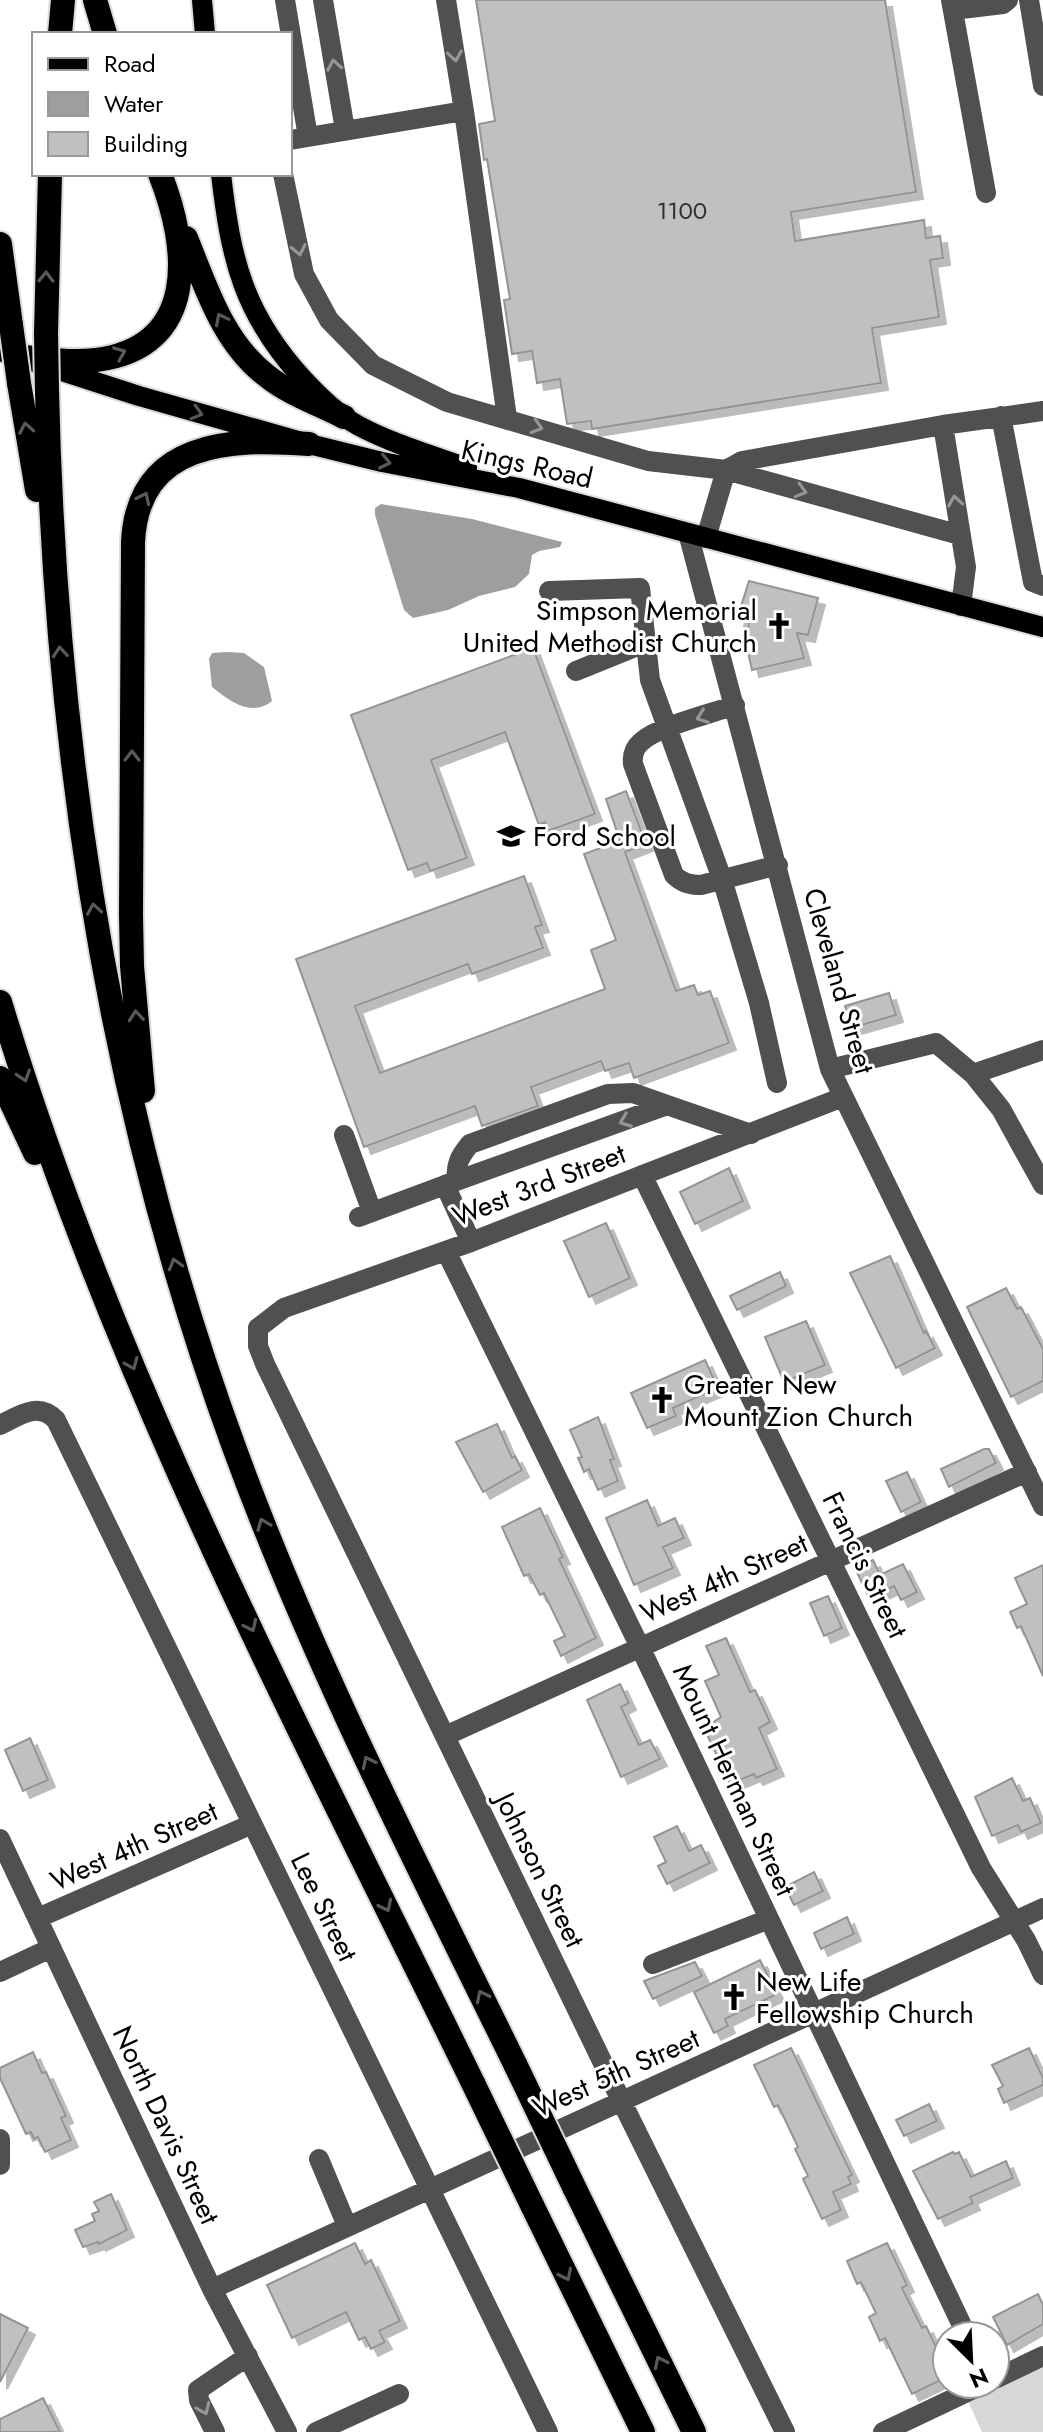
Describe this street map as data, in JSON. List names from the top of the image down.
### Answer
{
  "streets": {
    "main road": ["Kings Road"],
    "street": [
      "Cleveland Street",
      "West 3rd Street",
      "Francis Street",
      "West 4th Street",
      "Mount Herman Street",
      "Johnson Street",
      "Lee Street",
      "West 5th Street",
      "North Davis Street"
    ]
  },
  "crossings": [
    ["Kings Road", "Cleveland Street"],
    ["Cleveland Street", "West 3rd Street"],
    ["Cleveland Street", "West 4th Street"],
    ["West 3rd Street", "Francis Street"],
    ["West 3rd Street", "Mount Herman Street"],
    ["West 3rd Street", "Johnson Street"],
    ["Francis Street", "West 4th Street"],
    ["Francis Street", "West 5th Street"],
    ["West 4th Street", "Mount Herman Street"],
    ["West 4th Street", "Johnson Street"],
    ["West 4th Street", "Lee Street"],
    ["West 4th Street", "North Davis Street"],
    ["Mount Herman Street", "West 5th Street"],
    ["Johnson Street", "West 5th Street"],
    ["Lee Street", "West 5th Street"],
    ["West 5th Street", "North Davis Street"]
  ],
  "places": {
    "church": ["Simpson Memorial United Methodist Church", "Greater New Mount Zion Church", "New Life Fellowship Church"],
    "school or university": ["Ford School"]
  },
  "house_numbers": ["1100"],
  "legend": ["Road", "Water", "Building"],
  "north": "bottom right"
}
